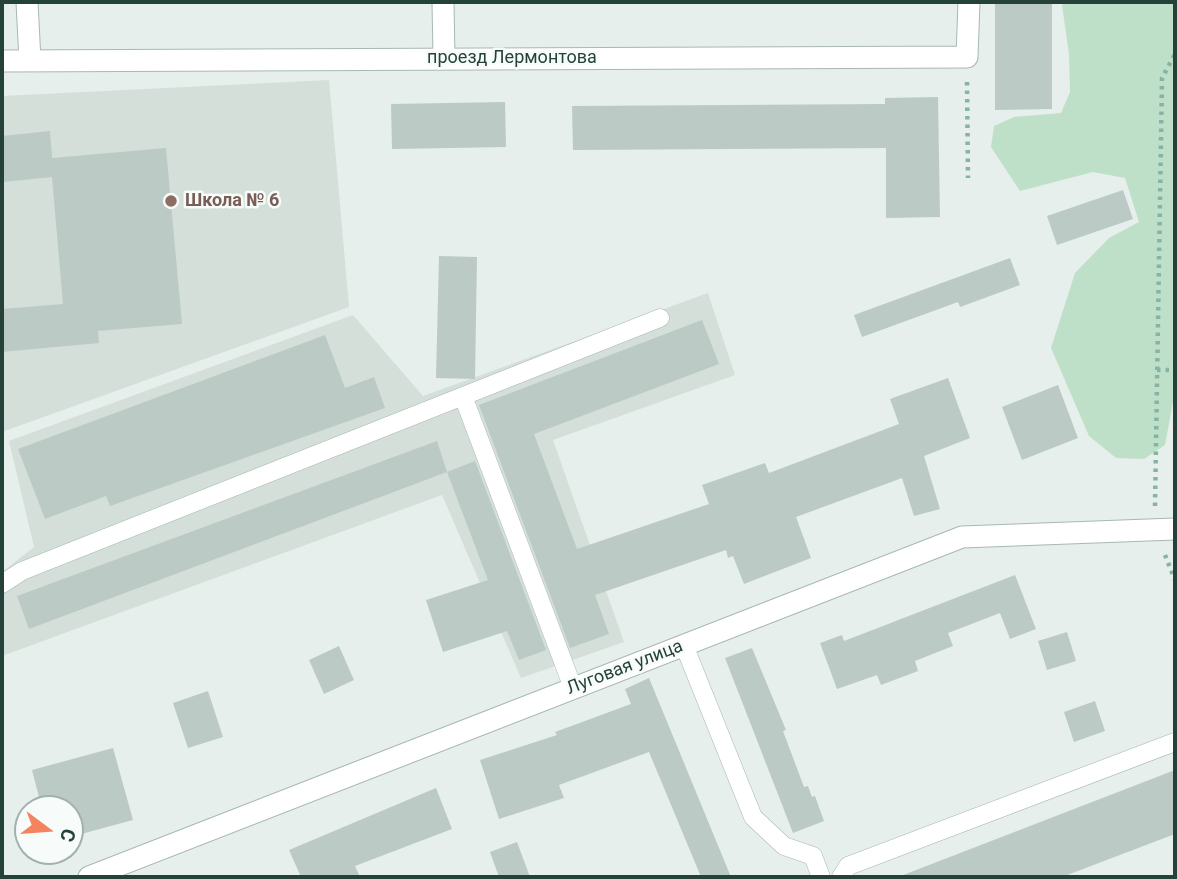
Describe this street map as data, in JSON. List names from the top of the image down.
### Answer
{
  "streets": {
    "street": ["проезд Лермонтова", "Луговая улица"]
  },
  "places": ["Школа № 6"],
  "north": "right"
}
